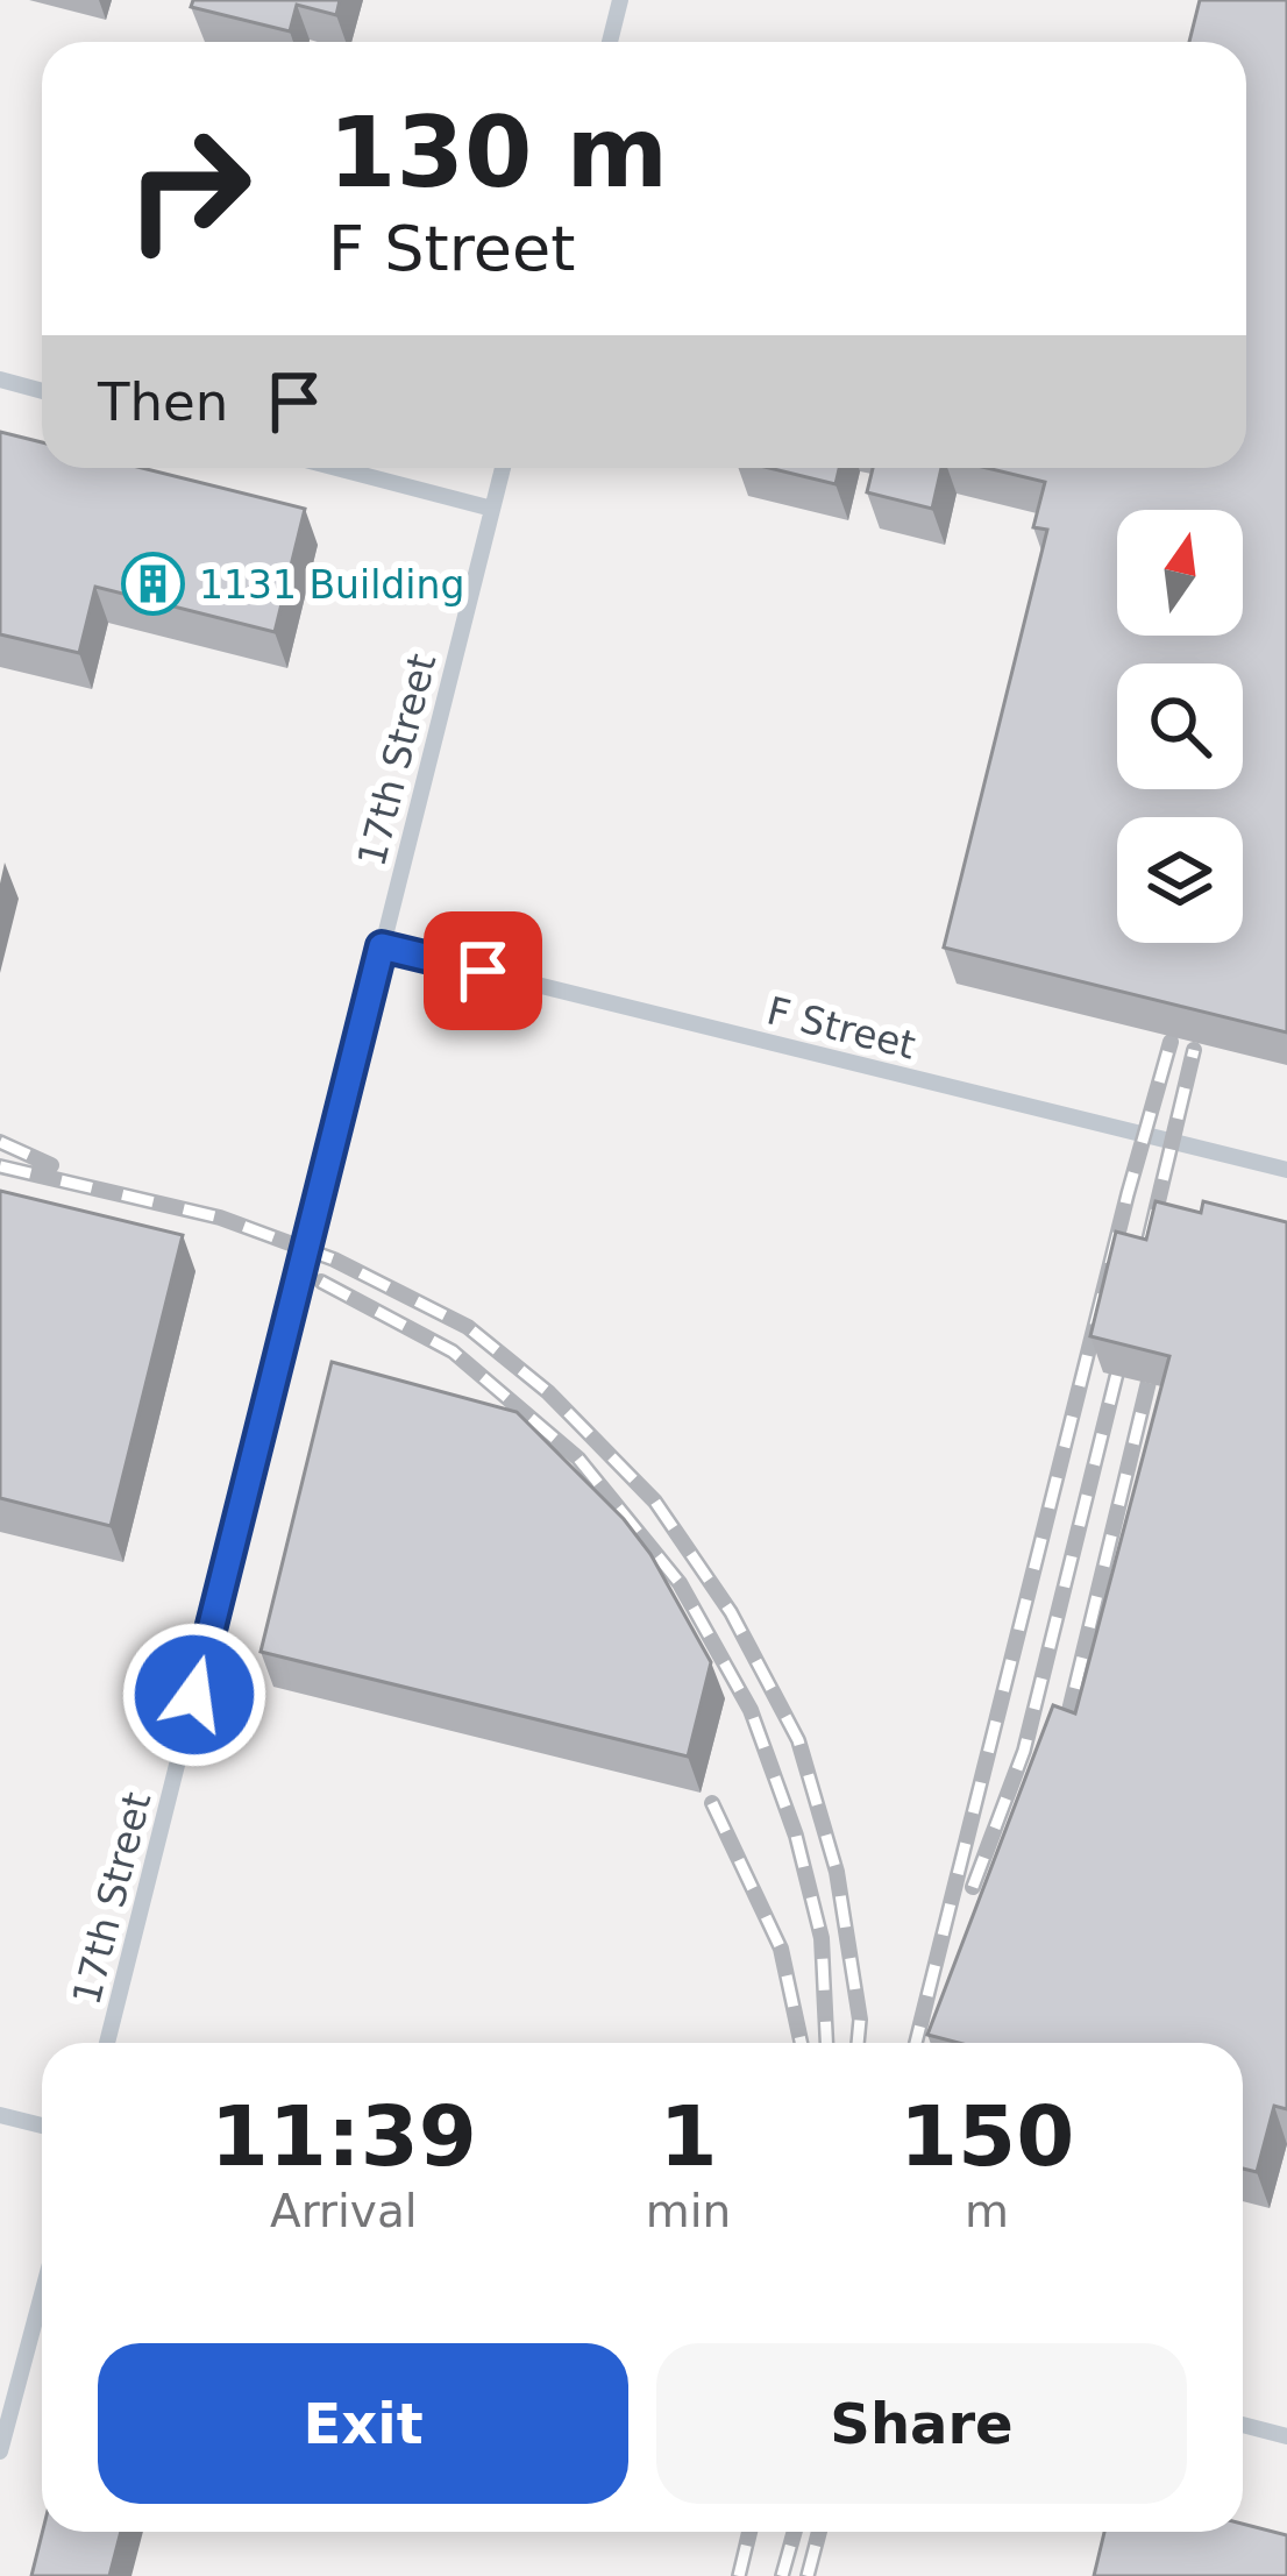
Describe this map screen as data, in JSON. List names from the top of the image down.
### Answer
{
  "streets": {
    "lane": ["17th Street", "F Street"]
  },
  "crossings": [
    ["17th Street", "F Street"]
  ],
  "places": {
    "building": ["1131 Building"]
  },
  "north": "top",
  "page": {
    "turn": ["130 m", "F Street"],
    "then": "Then",
    "eta": [
      "11:39",
      "Arrival",
      "1",
      "min",
      "150",
      "m"
    ],
    "buttons": ["Exit", "Share"]
  }
}
